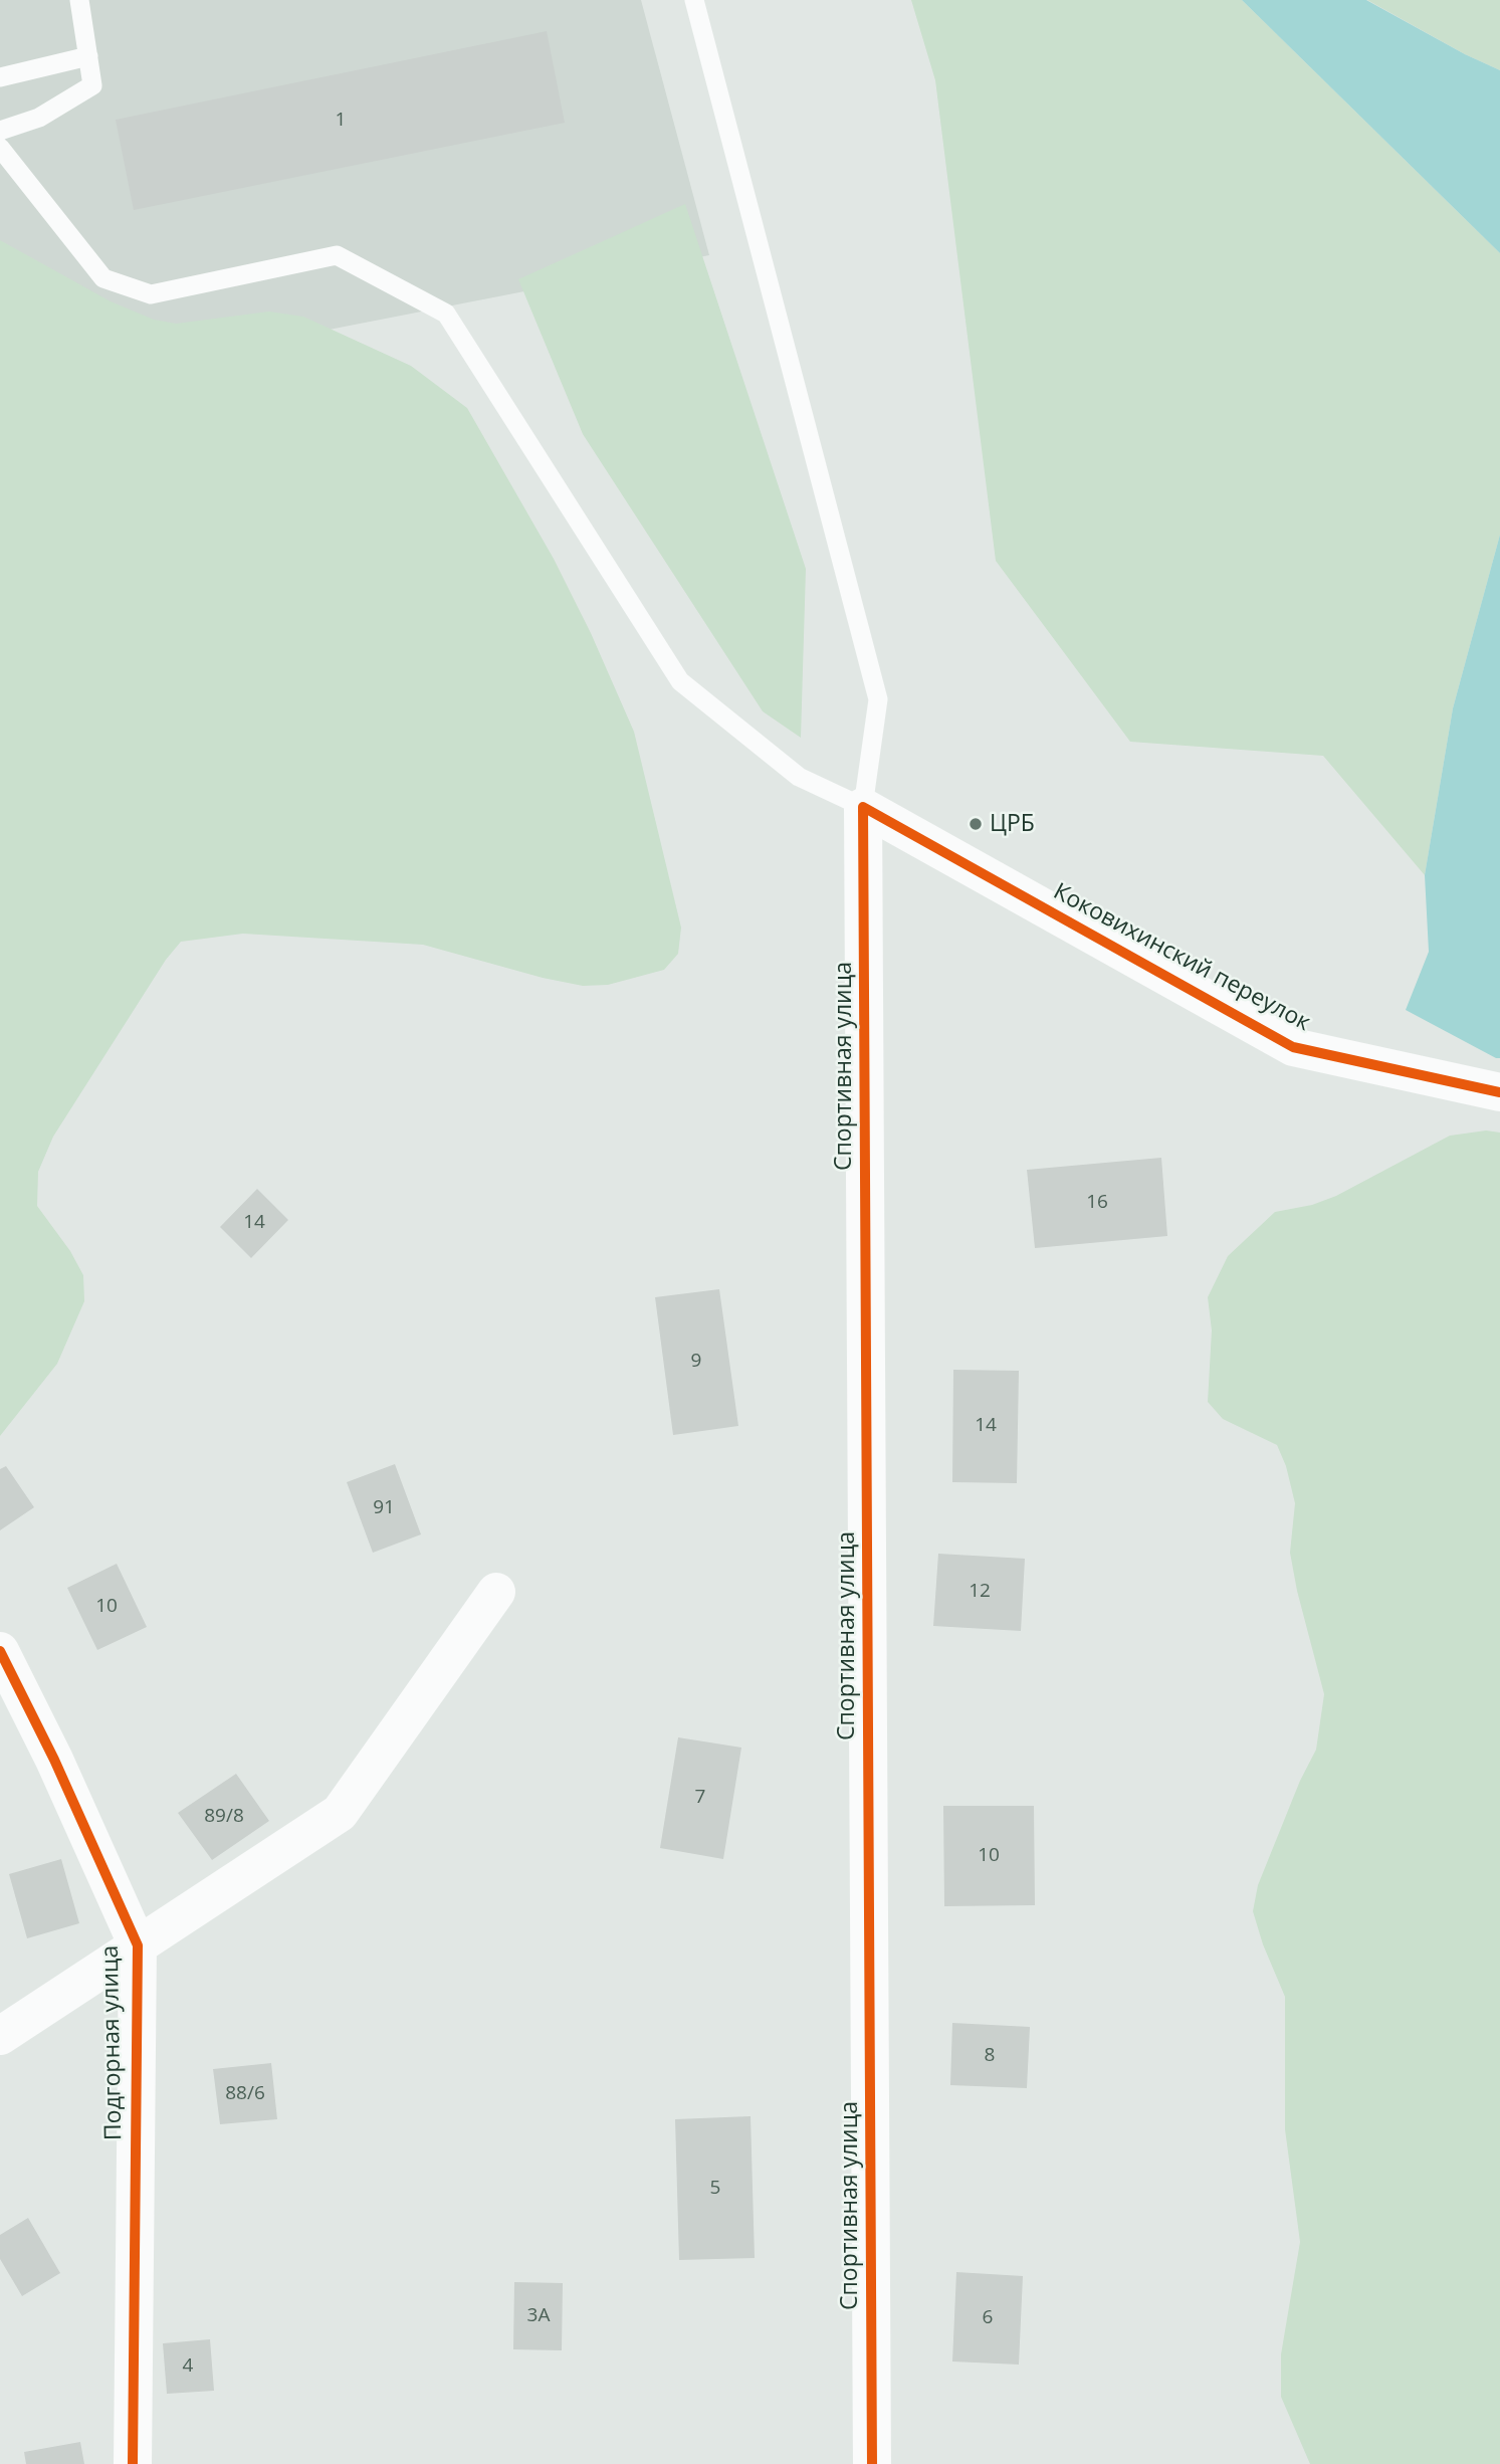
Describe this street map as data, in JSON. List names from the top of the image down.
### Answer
{
  "streets": {
    "street": ["Коковихинский переулок", "Спортивная улица", "Подгорная улица"]
  },
  "crossings": [
    ["Коковихинский переулок", "Спортивная улица"]
  ],
  "places": ["ЦРБ"],
  "house_numbers": [
    "1",
    "16",
    "14",
    "9",
    "14",
    "91",
    "12",
    "10",
    "7",
    "89/8",
    "10",
    "8",
    "88/6",
    "5",
    "3А",
    "6",
    "4"
  ]
}
